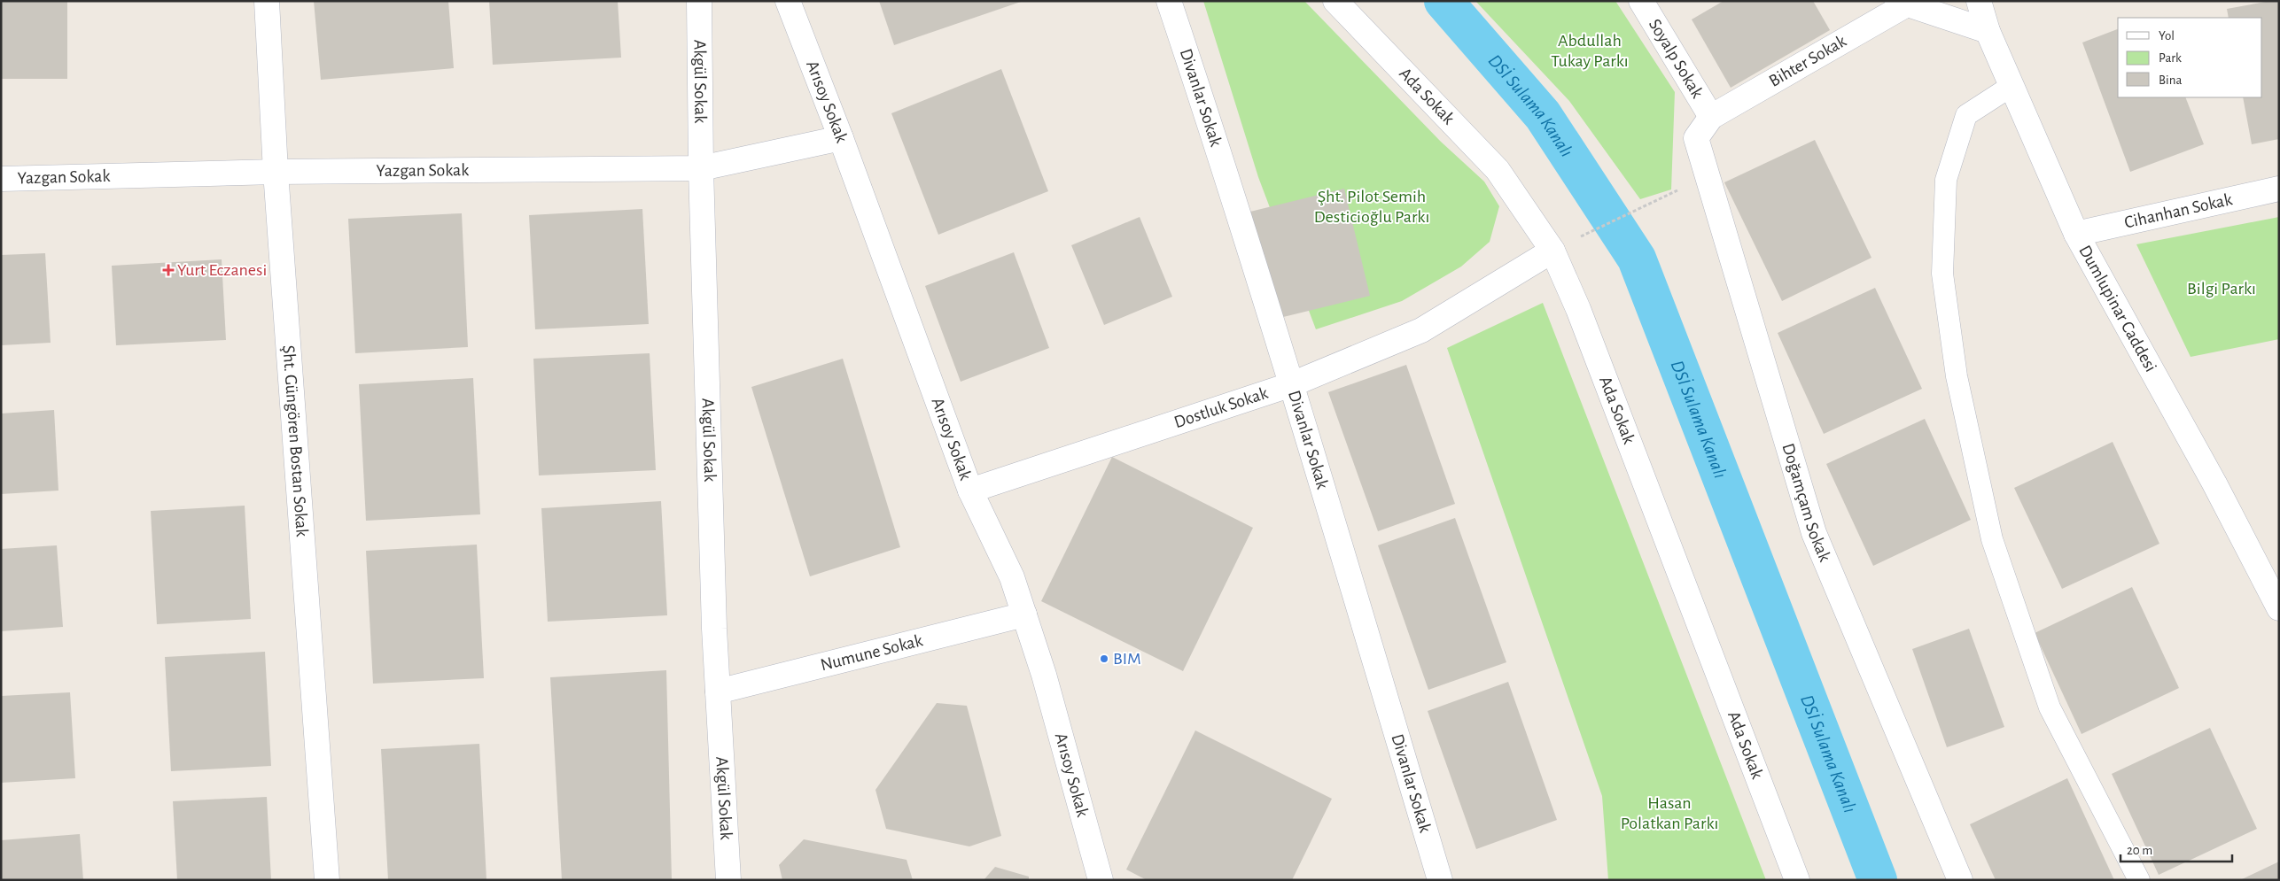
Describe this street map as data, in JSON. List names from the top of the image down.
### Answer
{
  "streets": {
    "street": [
      "Soyalp Sokak",
      "Bihter Sokak",
      "Akgül Sokak",
      "Ada Sokak",
      "Divanlar Sokak",
      "Arısoy Sokak",
      "Yazgan Sokak",
      "Cihanhan Sokak",
      "Dumlupinar Caddesi",
      "Dostluk Sokak",
      "Şht. Güngören Bostan Sokak",
      "Doğamçam Sokak",
      "Numune Sokak"
    ]
  },
  "crossings": [
    ["Soyalp Sokak", "Bihter Sokak"],
    ["Soyalp Sokak", "Doğamçam Sokak"],
    ["Bihter Sokak", "Doğamçam Sokak"],
    ["Akgül Sokak", "Yazgan Sokak"],
    ["Akgül Sokak", "Numune Sokak"],
    ["Ada Sokak", "Dostluk Sokak"],
    ["Divanlar Sokak", "Dostluk Sokak"],
    ["Arısoy Sokak", "Yazgan Sokak"],
    ["Arısoy Sokak", "Dostluk Sokak"],
    ["Arısoy Sokak", "Numune Sokak"],
    ["Yazgan Sokak", "Şht. Güngören Bostan Sokak"],
    ["Cihanhan Sokak", "Dumlupinar Caddesi"]
  ],
  "water": ["DSİ Sulama Kanalı"],
  "parks": [
    "Abdullah Tukay Parkı",
    "Şht. Pilot Semih Desticioğlu Parkı",
    "Bilgi Parkı",
    "Hasan Polatkan Parkı"
  ],
  "places": {
    "health": ["Yurt Eczanesi"],
    "other": ["BIM"]
  },
  "legend": ["Yol", "Park", "Bina"],
  "scale_bar": "20 m"
}
